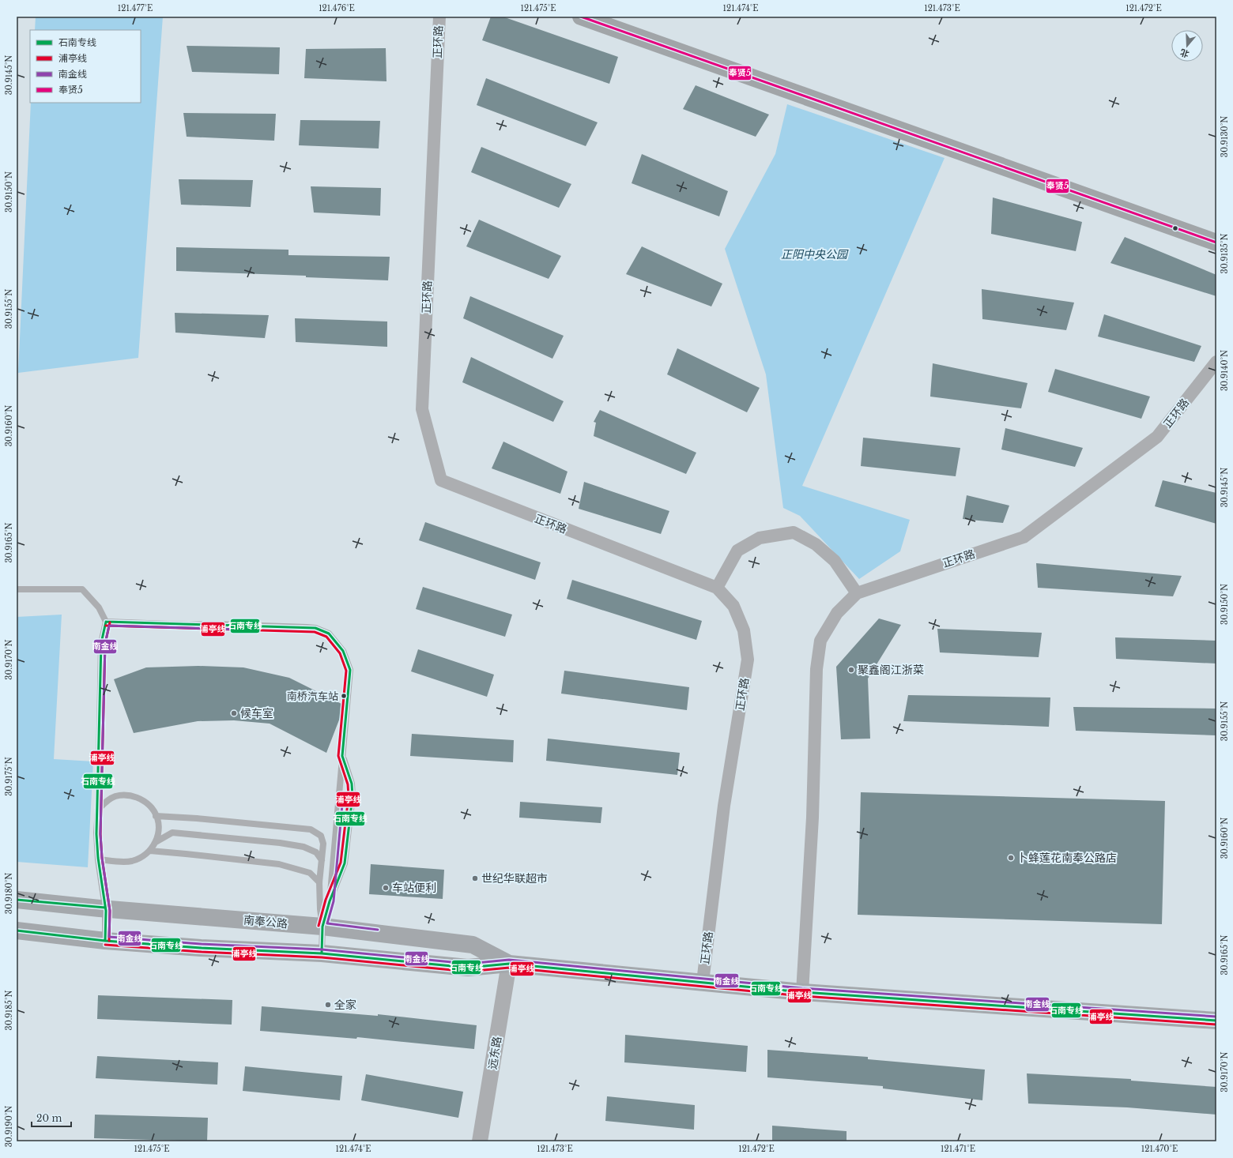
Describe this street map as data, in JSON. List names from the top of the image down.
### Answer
{
  "streets": {
    "main road": ["南奉公路"],
    "street": ["正环路", "远东路"]
  },
  "crossings": [
    ["正环路", "南奉公路"],
    ["南奉公路", "远东路"]
  ],
  "parks": ["正阳中央公园"],
  "places": [
    "聚鑫阁江浙菜",
    "南桥汽车站",
    "候车室",
    "卜蜂莲花南奉公路店",
    "世纪华联超市",
    "车站便利",
    "全家"
  ],
  "lines": [
    "transit line 奉贤5",
    "transit line 石南专线",
    "transit line 浦亭线",
    "transit line 南金线"
  ],
  "legend": [
    "石南专线",
    "浦亭线",
    "南金线",
    "奉贤5"
  ],
  "scale_bar": "20 m",
  "north": "bottom",
  "coordinates": [
    "121.477°E",
    "121.476°E",
    "121.475°E",
    "121.474°E",
    "121.473°E",
    "121.472°E",
    "30.9145°N",
    "30.9130°N",
    "30.9150°N",
    "30.9135°N",
    "30.9155°N",
    "30.9140°N",
    "30.9160°N",
    "30.9165°N",
    "30.9170°N",
    "30.9175°N",
    "30.9180°N",
    "30.9185°N",
    "30.9190°N",
    "121.471°E",
    "121.470°E"
  ]
}
